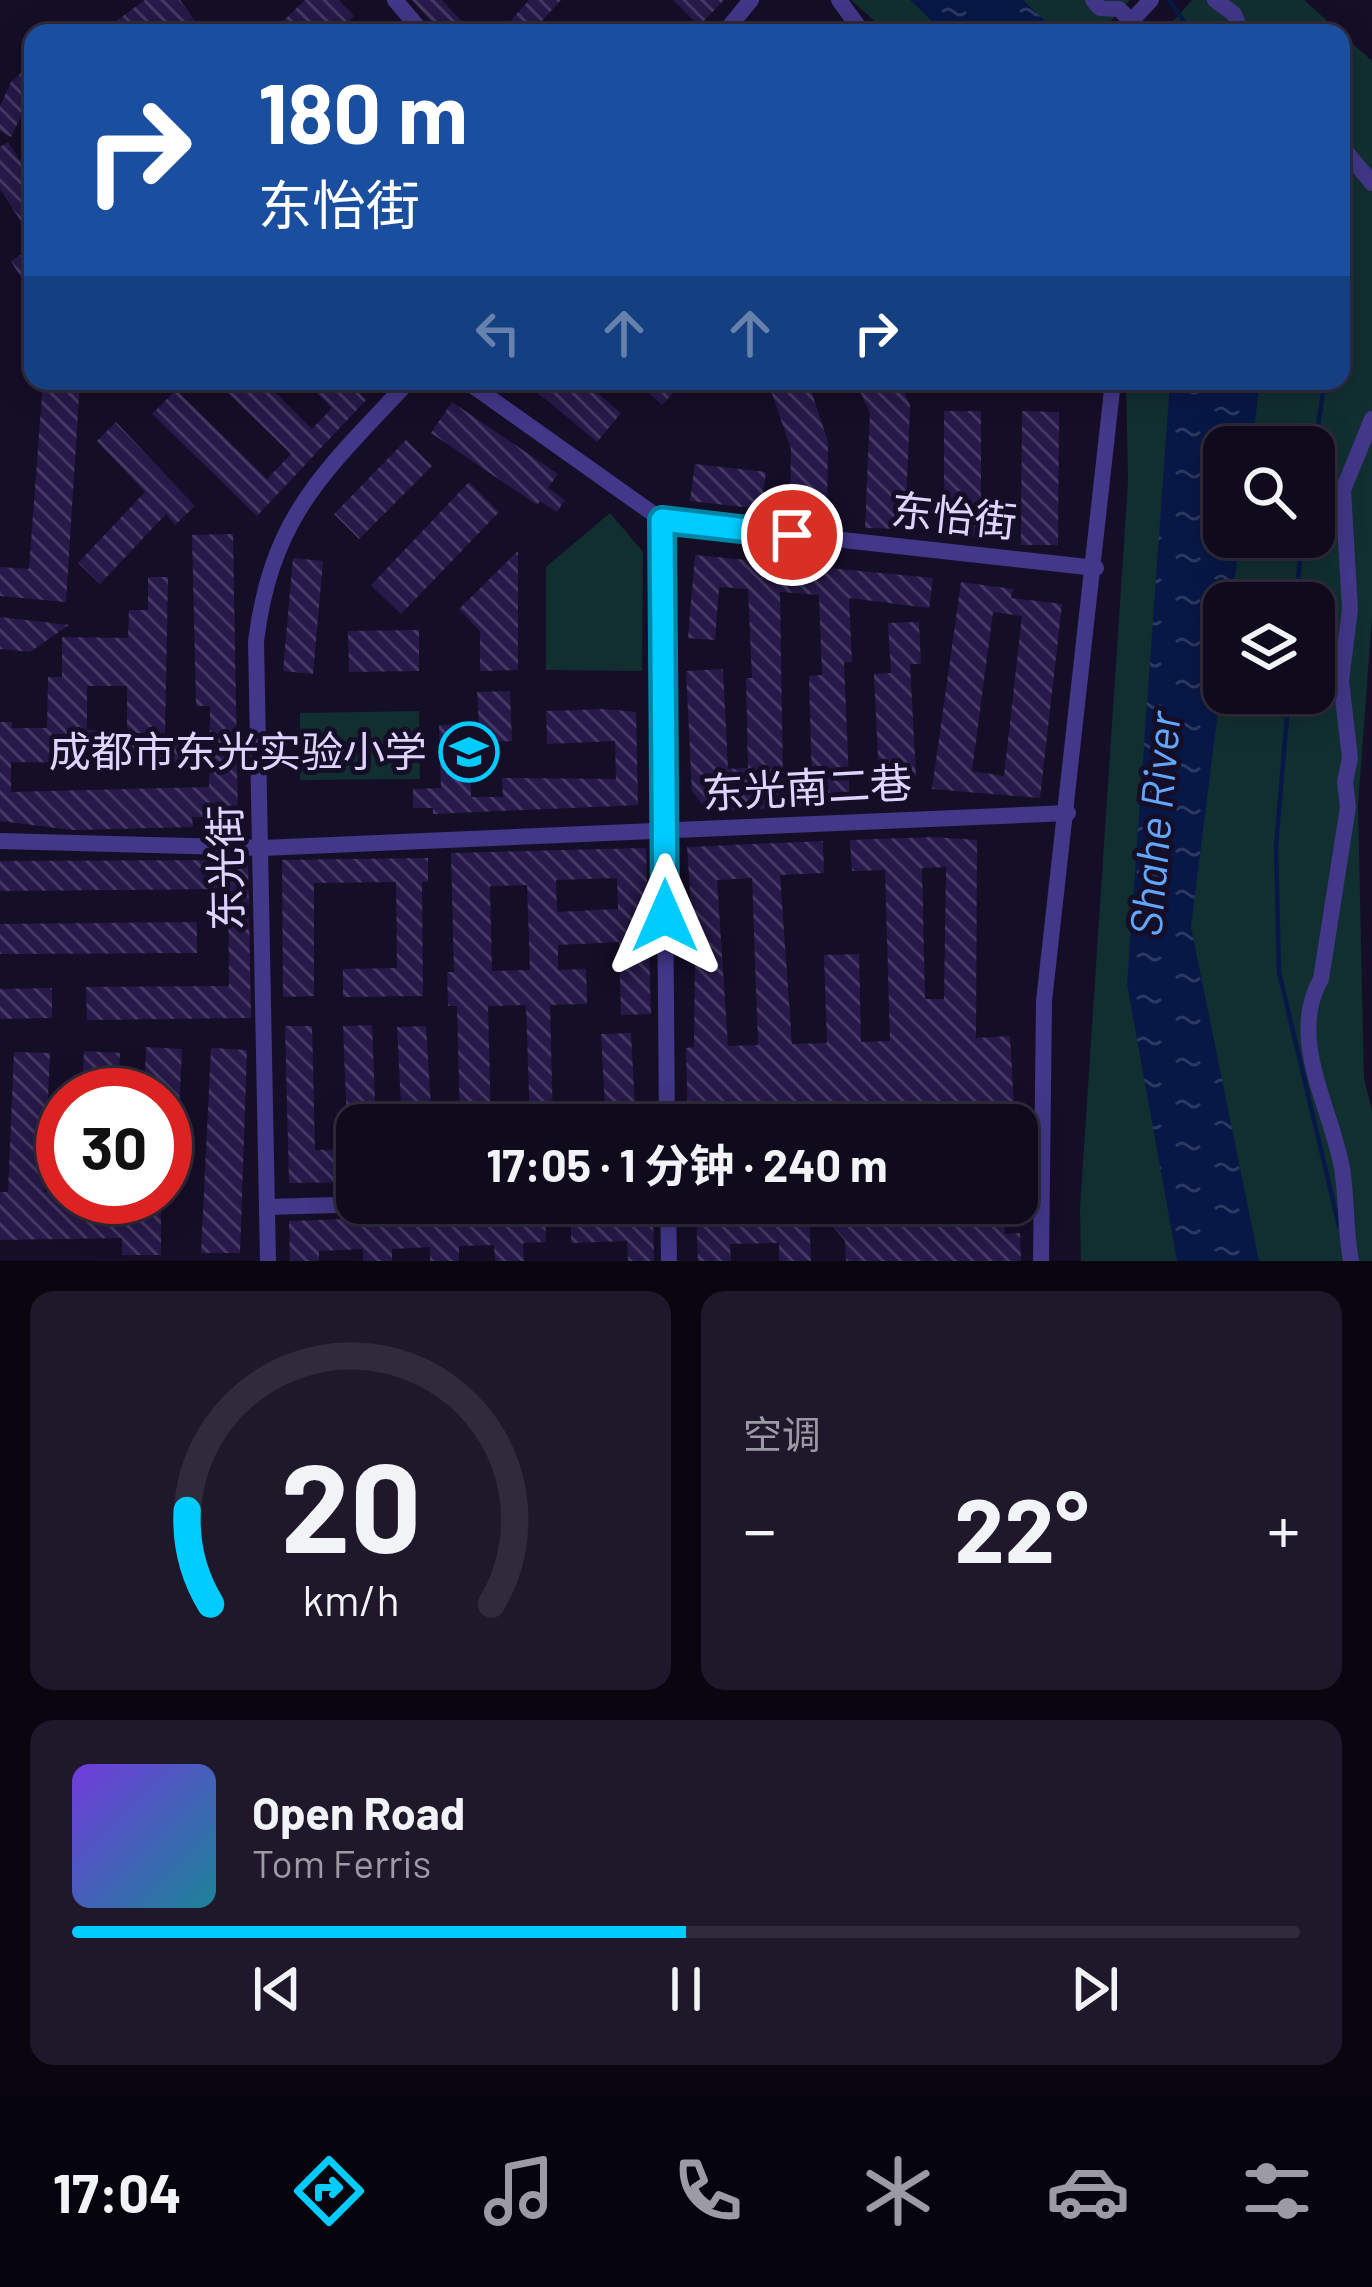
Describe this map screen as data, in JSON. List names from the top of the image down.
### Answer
{
  "streets": {
    "street": ["东怡街", "东光南二巷", "东光街"]
  },
  "crossings": [
    ["东光南二巷", "东光街"]
  ],
  "water": ["Shahe River"],
  "places": {
    "school or university": ["成都市东光实验小学"]
  },
  "page": {
    "turn": ["180 m", "东怡街"],
    "limit": "30",
    "trip": "17:05 · 1 分钟 · 240 m",
    "tile": "空调",
    "heat": ["−", "22°", "+"],
    "song": ["Open Road", "Tom Ferris"],
    "tabs": "17:04",
    "gauge": ["20", "km/h"]
  }
}
